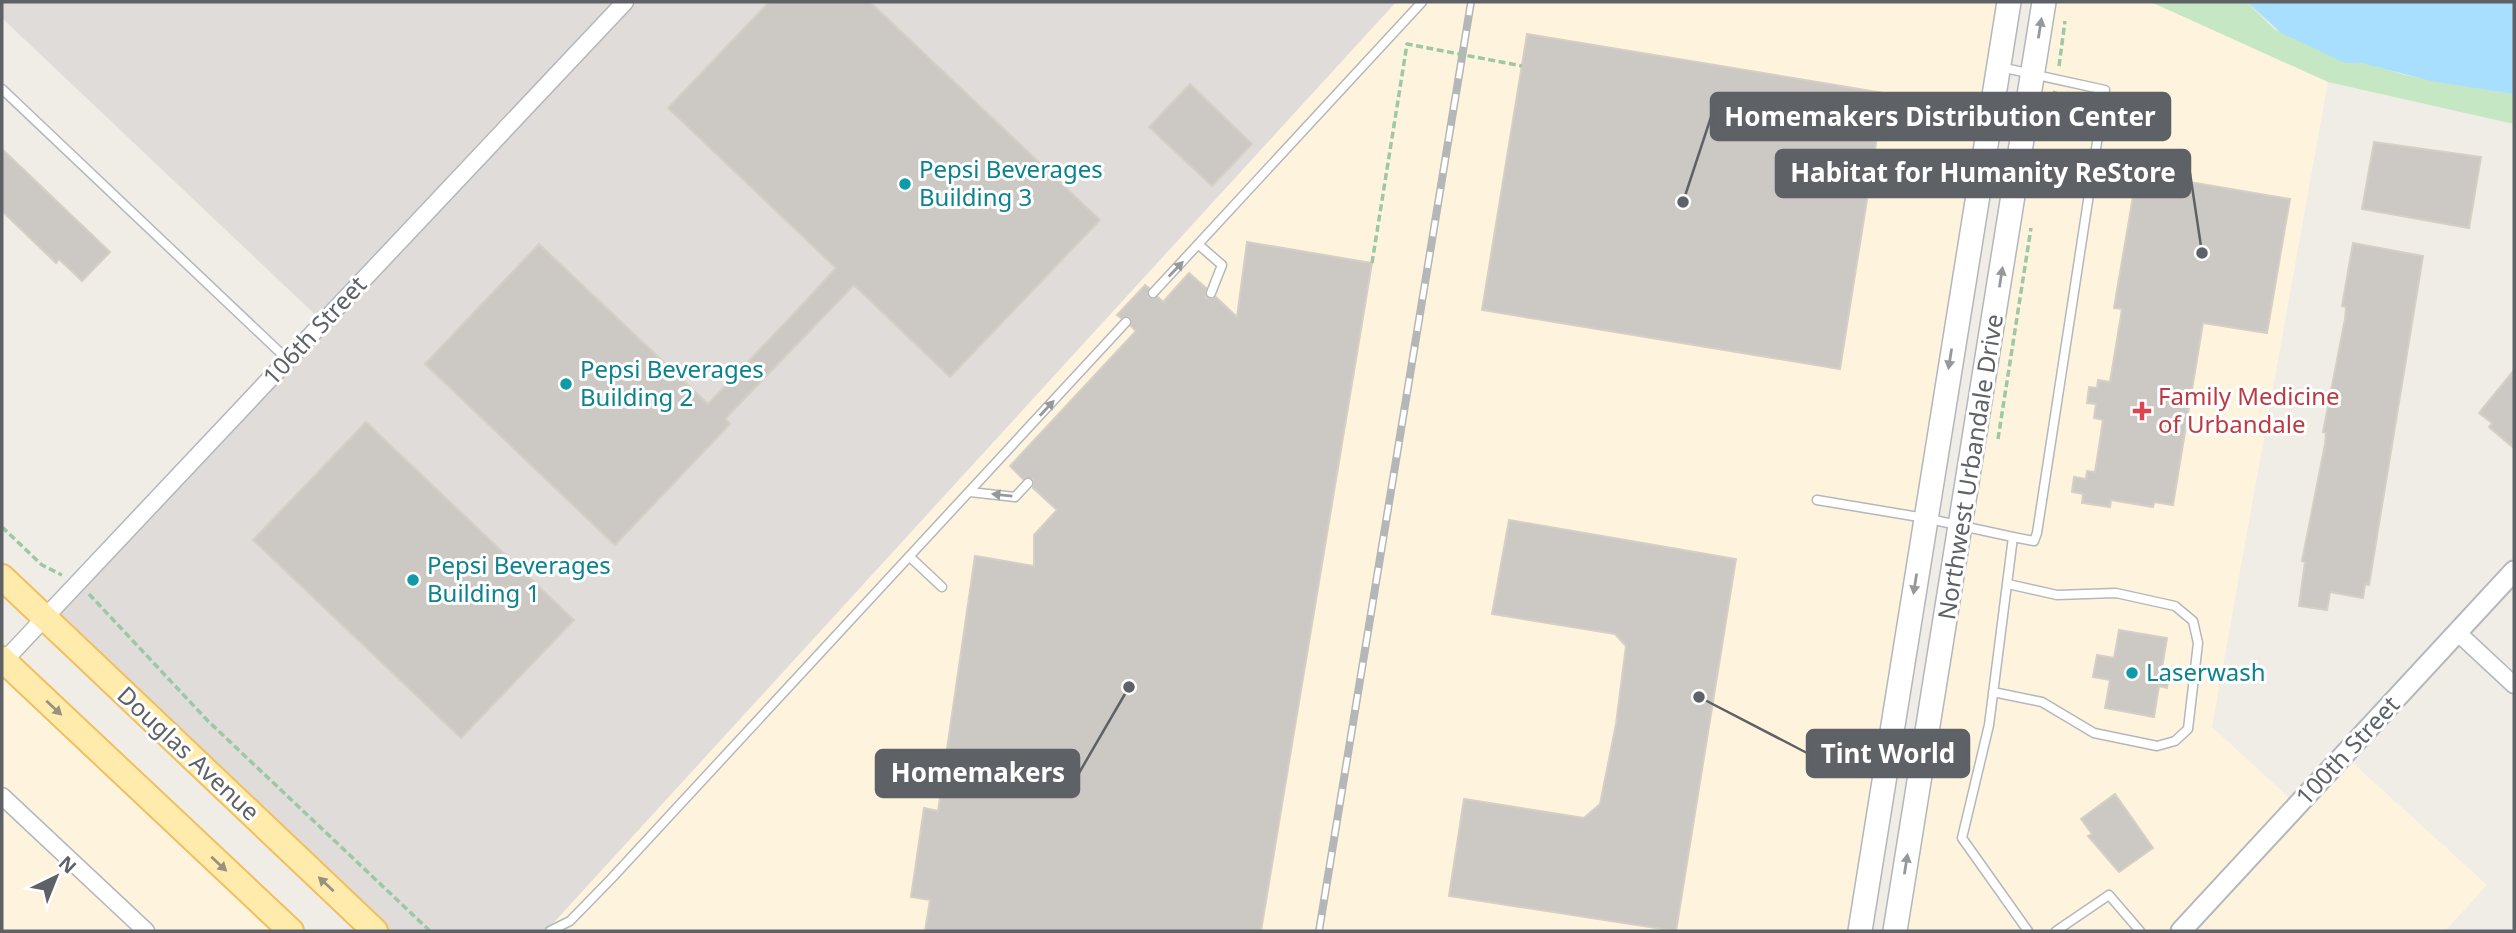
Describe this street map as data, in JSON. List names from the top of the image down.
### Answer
{
  "streets": {
    "main road": ["Northwest Urbandale Drive", "Douglas Avenue"],
    "street": ["106th Street", "100th Street"]
  },
  "crossings": [
    ["106th Street", "Douglas Avenue"]
  ],
  "places": {
    "other": [
      "Pepsi Beverages Building 3",
      "Homemakers Distribution Center",
      "Habitat for Humanity ReStore",
      "Pepsi Beverages Building 2",
      "Pepsi Beverages Building 1",
      "Laserwash",
      "Homemakers",
      "Tint World"
    ],
    "health": ["Family Medicine of Urbandale"]
  },
  "north": "top right"
}
